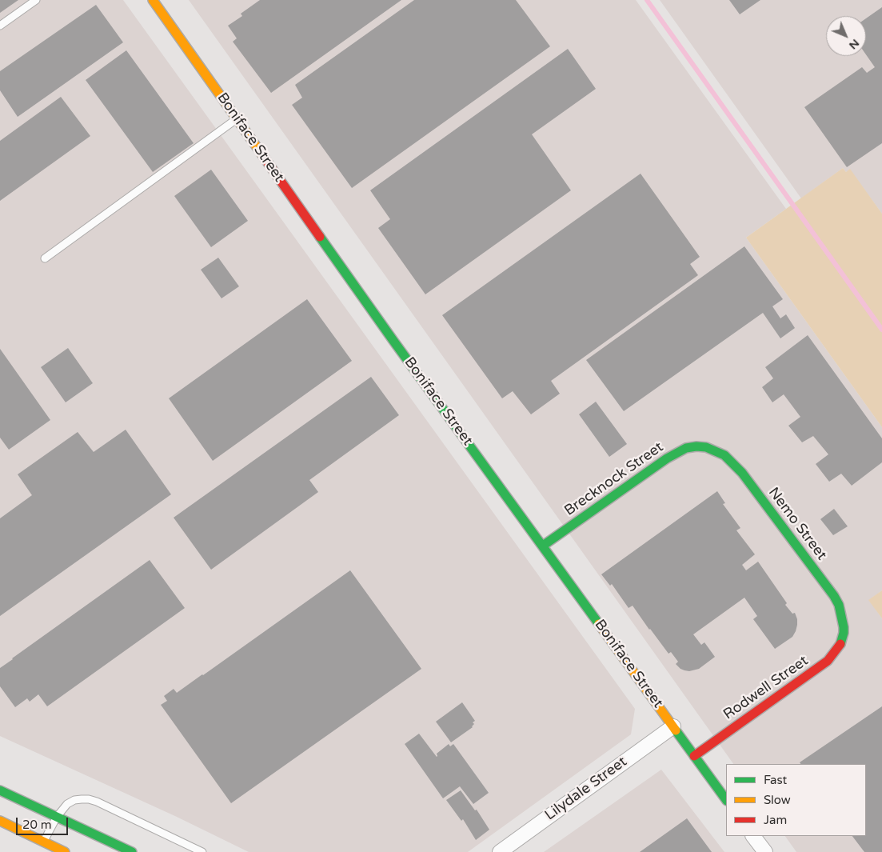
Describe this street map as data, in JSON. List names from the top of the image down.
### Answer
{
  "streets": {
    "main road": [
      "Boniface Street",
      "Brecknock Street",
      "Nemo Street",
      "Rodwell Street"
    ],
    "street": ["Lilydale Street"]
  },
  "crossings": [
    ["Boniface Street", "Brecknock Street"],
    ["Boniface Street", "Rodwell Street"],
    ["Boniface Street", "Lilydale Street"],
    ["Brecknock Street", "Nemo Street"],
    ["Nemo Street", "Rodwell Street"]
  ],
  "legend": ["Fast", "Slow", "Jam"],
  "scale_bar": "20 m",
  "north": "bottom right"
}
